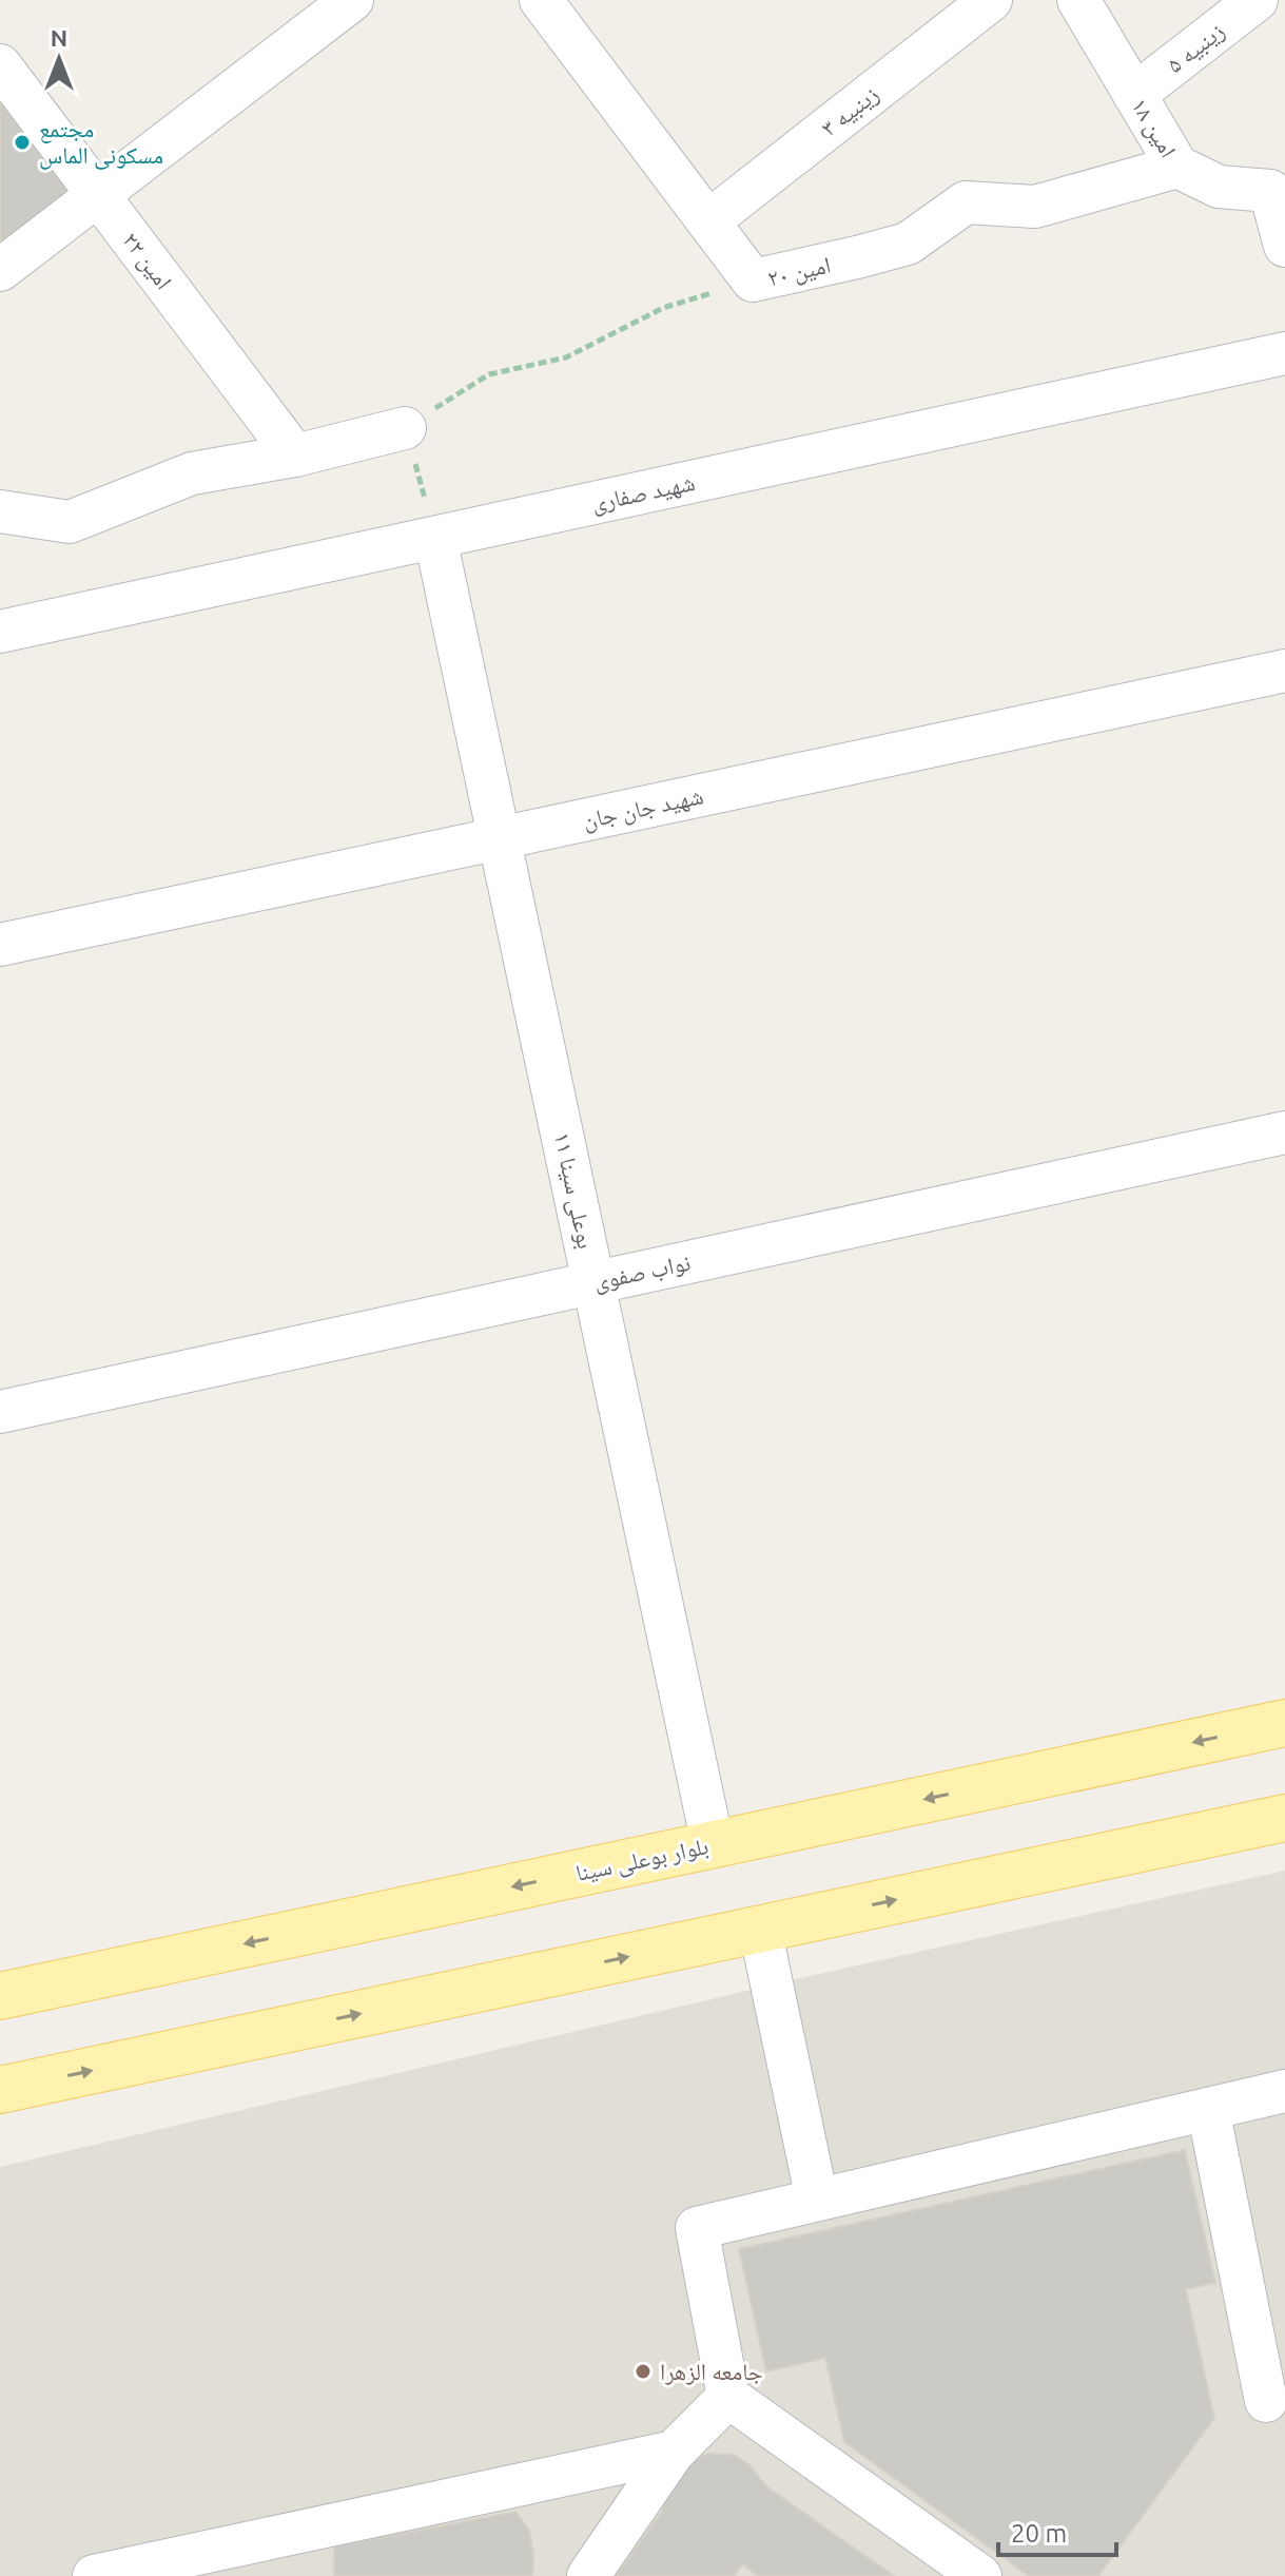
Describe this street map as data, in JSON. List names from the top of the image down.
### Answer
{
  "streets": {
    "main road": ["بلوار بوعلی سینا"],
    "street": [
      "زینبیه ۵",
      "زینبیه ۳",
      "امین ۱۸",
      "امین ۲۲",
      "امین ۲۰",
      "شهید صفاری",
      "شهید جان جان",
      "بوعلی سینا ۱۱",
      "نواب صفوی"
    ]
  },
  "crossings": [
    ["زینبیه ۵", "امین ۱۸"],
    ["زینبیه ۳", "امین ۲۰"],
    ["امین ۱۸", "امین ۲۰"],
    ["شهید صفاری", "بوعلی سینا ۱۱"],
    ["شهید جان جان", "بوعلی سینا ۱۱"],
    ["بوعلی سینا ۱۱", "نواب صفوی"],
    ["بوعلی سینا ۱۱", "بلوار بوعلی سینا"]
  ],
  "places": ["مجتمع مسکونی الماس", "جامعه الزهرا"],
  "scale_bar": "20 m",
  "north": "top"
}
